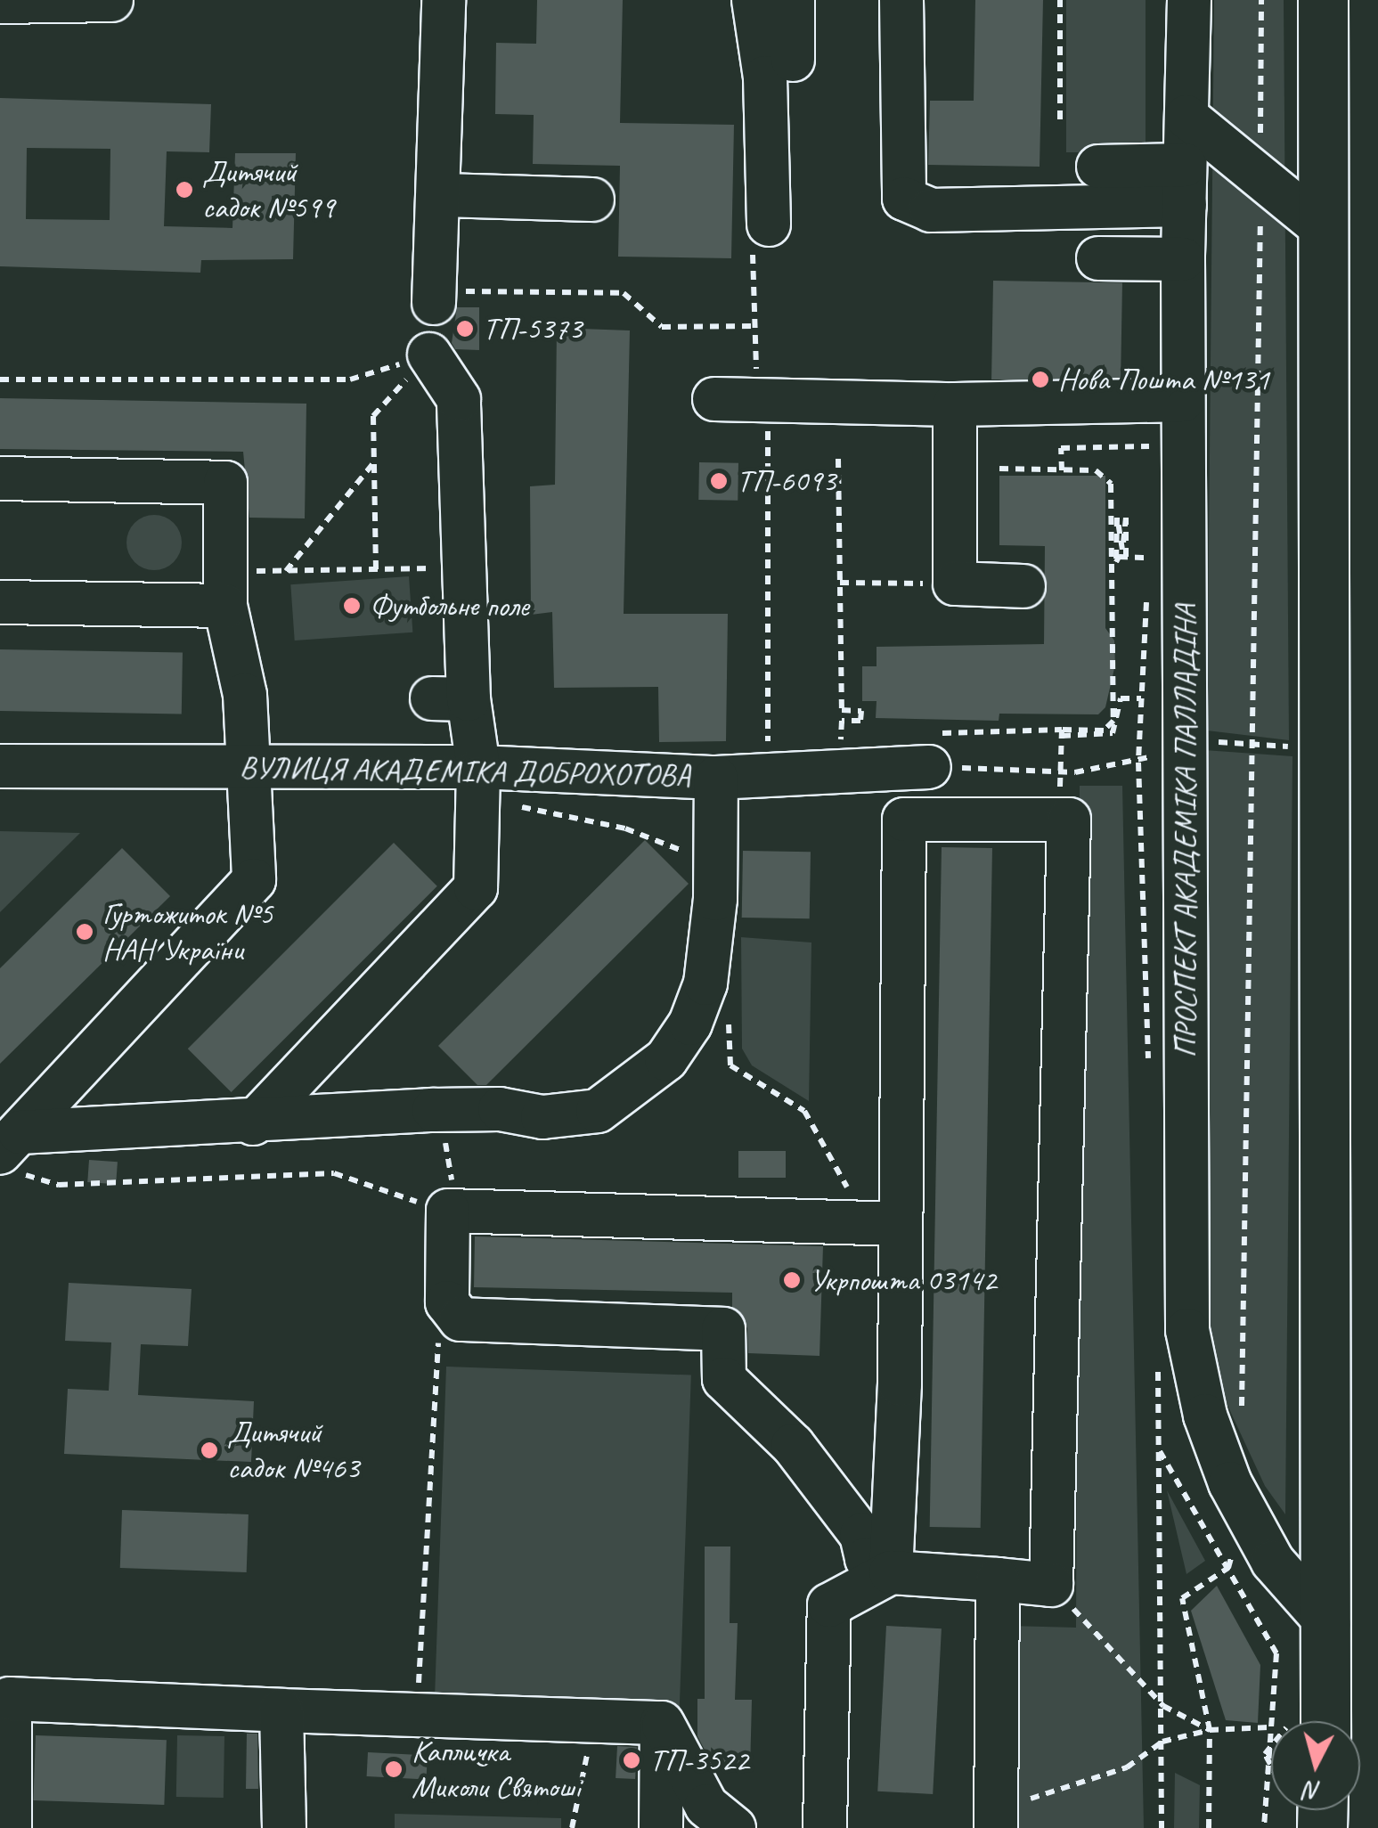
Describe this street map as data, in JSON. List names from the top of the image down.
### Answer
{
  "streets": {
    "street": ["ВУЛИЦЯ АКАДЕМІКА ДОБРОХОТОВА", "ПРОСПЕКТ АКАДЕМІКА ПАЛЛАДІНА"]
  },
  "places": [
    "Дитячий садок №599",
    "ТП-5373",
    "Нова Пошта №131",
    "ТП-6093",
    "Футбольне поле",
    "Гуртожиток №5 НАН України",
    "Укрпошта 03142",
    "Дитячий садок №463",
    "ТП-3522",
    "Капличка Миколи Святоші"
  ],
  "north": "bottom"
}
